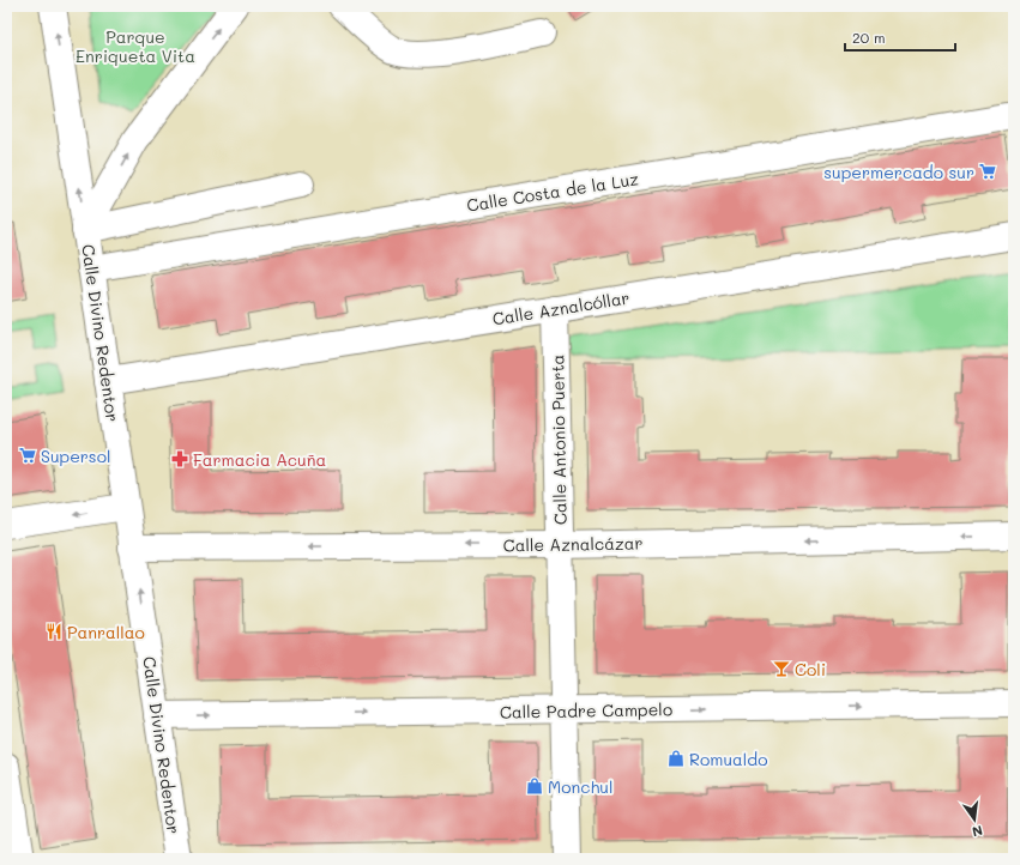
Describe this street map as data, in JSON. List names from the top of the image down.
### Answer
{
  "streets": {
    "street": [
      "Calle Costa de la Luz",
      "Calle Aznalcóllar",
      "Calle Divino Redentor",
      "Calle Antonio Puerta",
      "Calle Aznalcázar",
      "Calle Padre Campelo"
    ]
  },
  "crossings": [
    ["Calle Costa de la Luz", "Calle Divino Redentor"],
    ["Calle Aznalcóllar", "Calle Divino Redentor"],
    ["Calle Aznalcóllar", "Calle Antonio Puerta"],
    ["Calle Divino Redentor", "Calle Aznalcázar"],
    ["Calle Divino Redentor", "Calle Padre Campelo"],
    ["Calle Antonio Puerta", "Calle Aznalcázar"],
    ["Calle Antonio Puerta", "Calle Padre Campelo"]
  ],
  "one_way": ["Calle Divino Redentor", "Calle Aznalcázar", "Calle Padre Campelo"],
  "parks": ["Parque Enriqueta Vita"],
  "places": {
    "supermarket": ["supermercado sur", "Supersol"],
    "pharmacy": ["Farmacia Acuña"],
    "restaurant": ["Panrallao"],
    "bar": ["Coli"],
    "shop": ["Romualdo", "Monchul"]
  },
  "scale_bar": "20 m",
  "north": "bottom"
}
